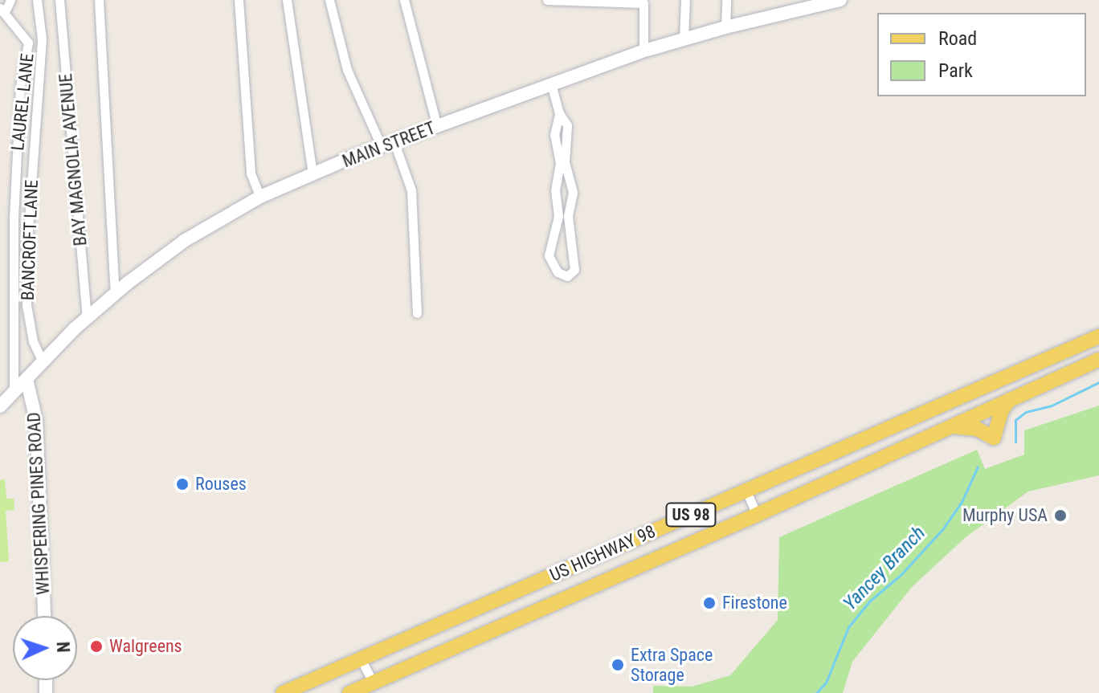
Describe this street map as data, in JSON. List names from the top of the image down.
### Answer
{
  "streets": {
    "main road": [
      "MAIN STREET",
      "WHISPERING PINES ROAD",
      "US 98",
      "US HIGHWAY 98"
    ],
    "street": ["LAUREL LANE", "BAY MAGNOLIA AVENUE", "BANCROFT LANE"]
  },
  "crossings": [
    ["LAUREL LANE", "MAIN STREET"],
    ["MAIN STREET", "BAY MAGNOLIA AVENUE"],
    ["MAIN STREET", "BANCROFT LANE"],
    ["MAIN STREET", "WHISPERING PINES ROAD"]
  ],
  "water": ["Yancey Branch"],
  "places": [
    "Rouses",
    "Murphy USA",
    "Firestone",
    "Walgreens",
    "Extra Space Storage"
  ],
  "legend": ["Road", "Park"],
  "north": "right"
}
